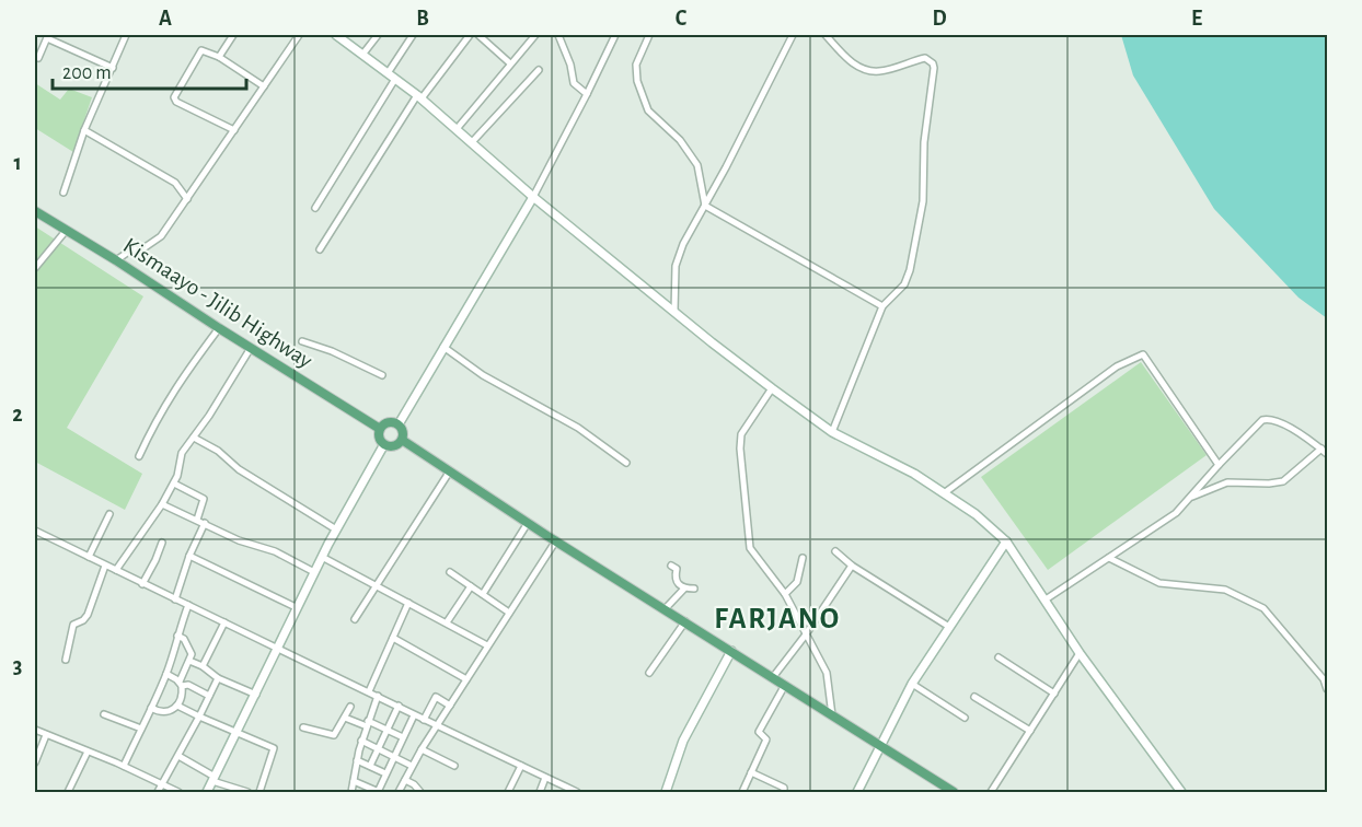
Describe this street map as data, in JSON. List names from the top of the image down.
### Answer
{
  "streets": {
    "main road": ["Kismaayo - Jilib Highway"]
  },
  "districts": ["FARJANO"],
  "scale_bar": "200 m",
  "grid": {
    "columns": [
      "A",
      "B",
      "C",
      "D",
      "E"
    ],
    "rows": ["1", "2", "3"]
  }
}
